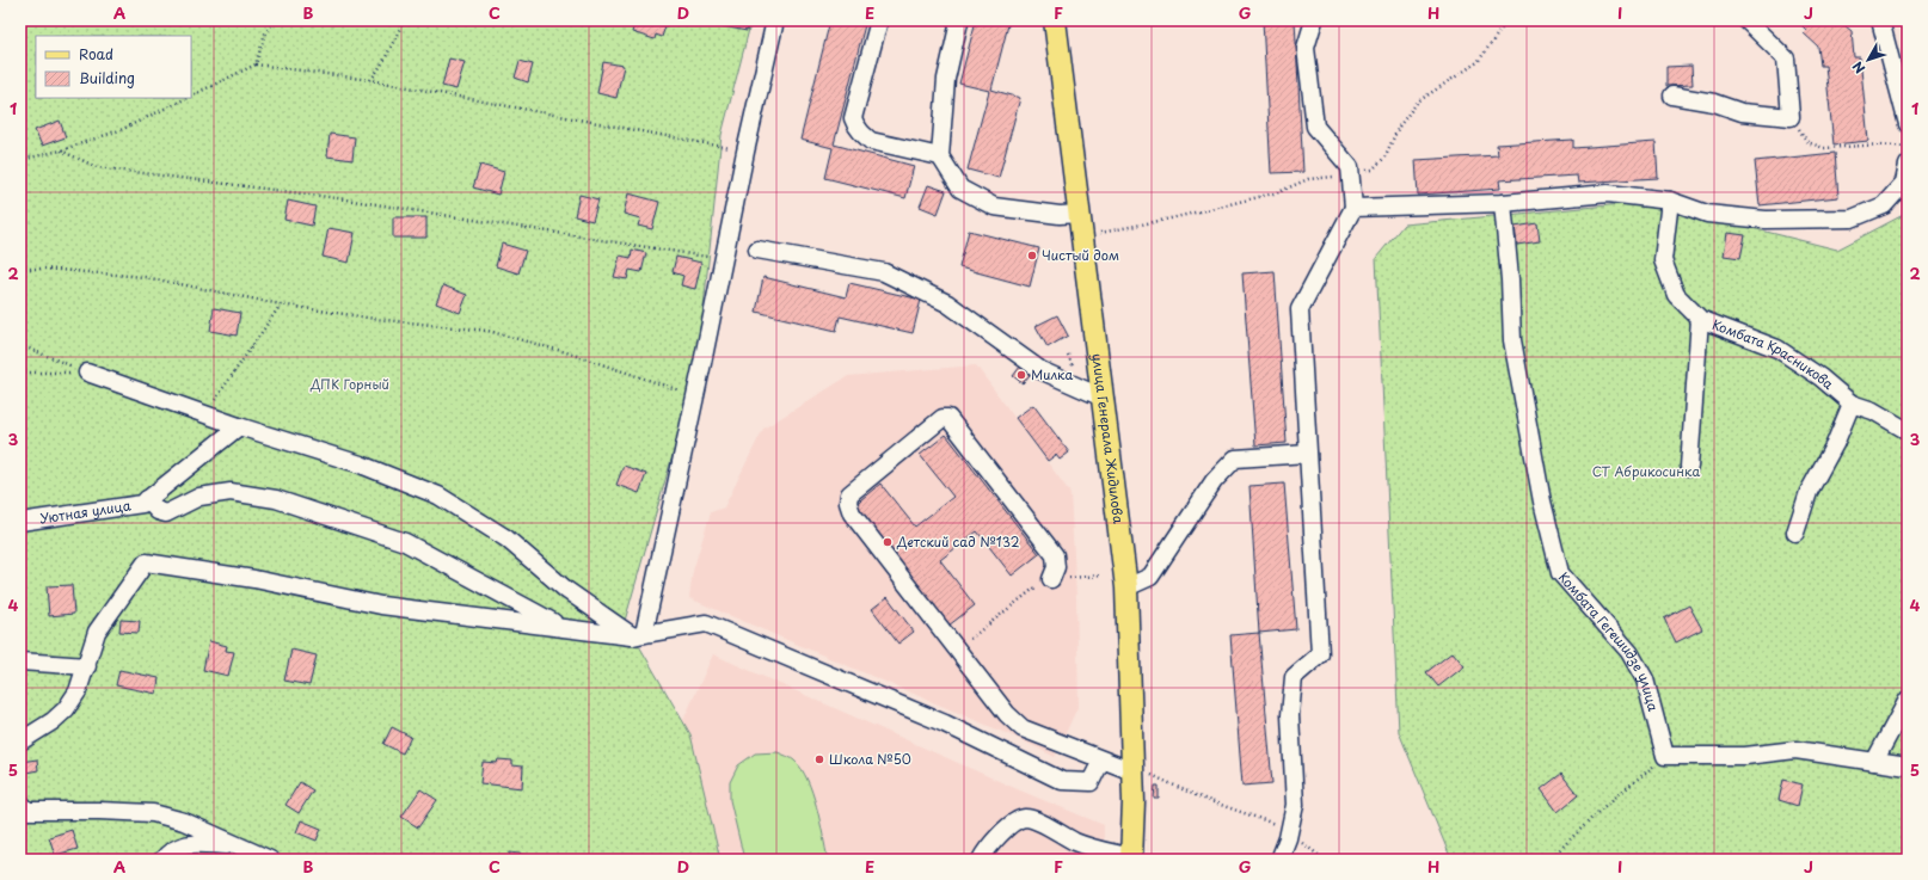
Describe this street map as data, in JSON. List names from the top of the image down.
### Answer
{
  "streets": {
    "main road": ["улица Генерала Жидилова"],
    "street": ["Комбата Красникова", "Уютная улица", "Комбата Гегешидзе улица"]
  },
  "parks": ["ДПК Горный", "СТ Абрикосинка"],
  "places": [
    "Чистый дом",
    "Милка",
    "Детский сад №132",
    "Школа №50"
  ],
  "legend": ["Road", "Building"],
  "north": "bottom left",
  "grid": {
    "columns": [
      "A",
      "B",
      "C",
      "D",
      "E",
      "F",
      "G",
      "H",
      "I",
      "J"
    ],
    "rows": [
      "1",
      "2",
      "3",
      "4",
      "5"
    ]
  }
}
